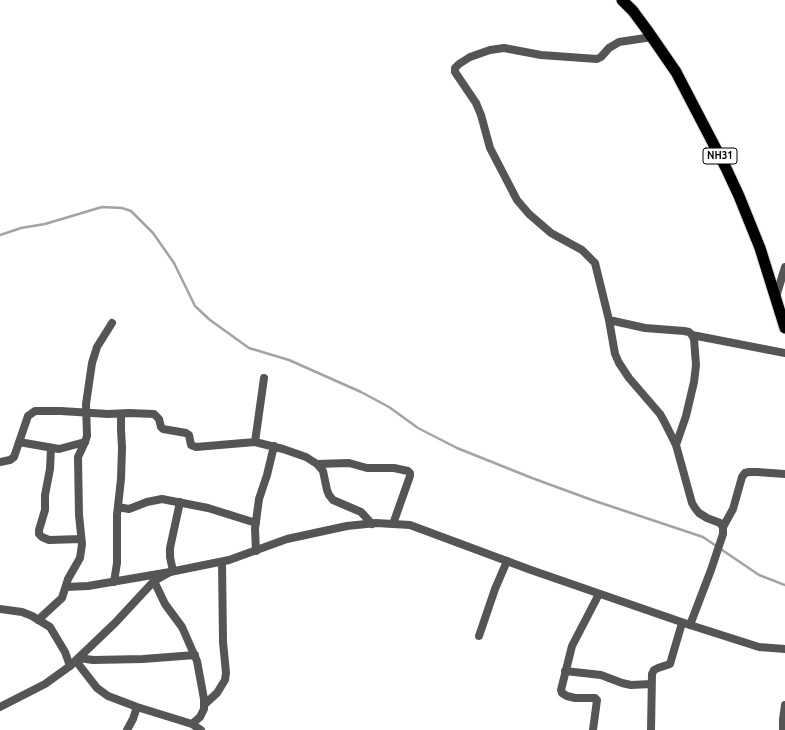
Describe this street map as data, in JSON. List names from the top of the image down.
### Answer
{
  "streets": {
    "highway": ["NH31"]
  }
}
